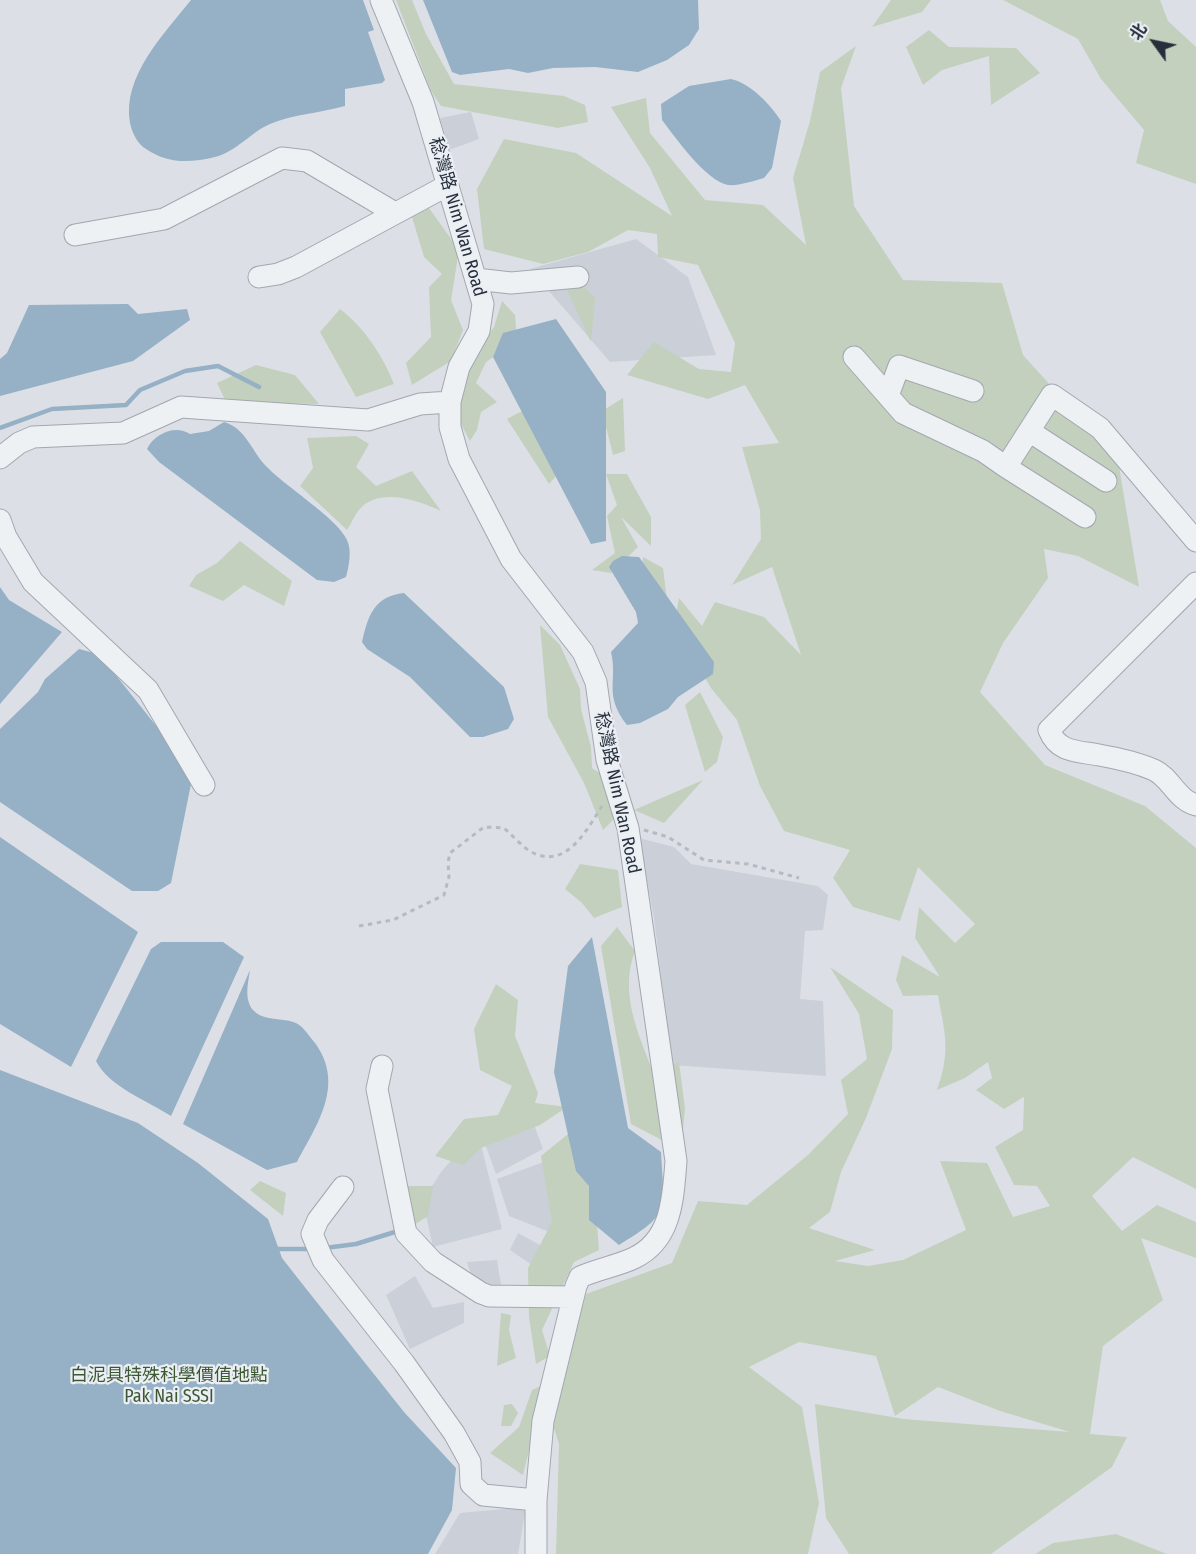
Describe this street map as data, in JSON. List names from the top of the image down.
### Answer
{
  "streets": {
    "street": ["稔灣路 Nim Wan Road"]
  },
  "parks": ["白泥具特殊科學價值地點 Pak Nai SSSI"],
  "north": "top left"
}
